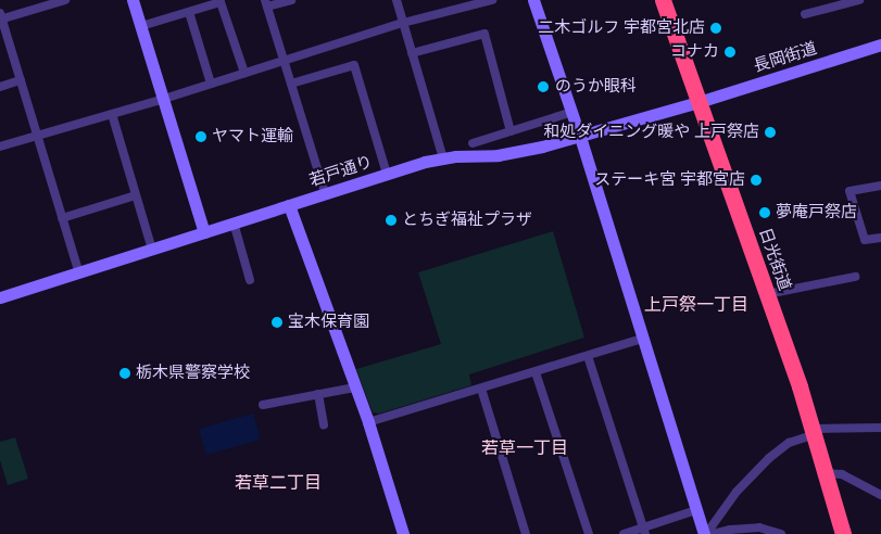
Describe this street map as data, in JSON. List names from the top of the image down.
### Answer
{
  "streets": {
    "highway": ["日光街道"],
    "street": ["長岡街道", "若戸通り"]
  },
  "crossings": [
    ["長岡街道", "若戸通り"],
    ["長岡街道", "日光街道"],
    ["若戸通り", "日光街道"]
  ],
  "districts": ["上戸祭一丁目", "若草一丁目", "若草二丁目"],
  "places": [
    "二木ゴルフ 宇都宮北店",
    "コナカ",
    "のうか眼科",
    "和処ダイニング暖や 上戸祭店",
    "ヤマト運輸",
    "ステーキ宮 宇都宮店",
    "夢庵戸祭店",
    "とちぎ福祉プラザ",
    "宝木保育園",
    "栃木県警察学校"
  ]
}
